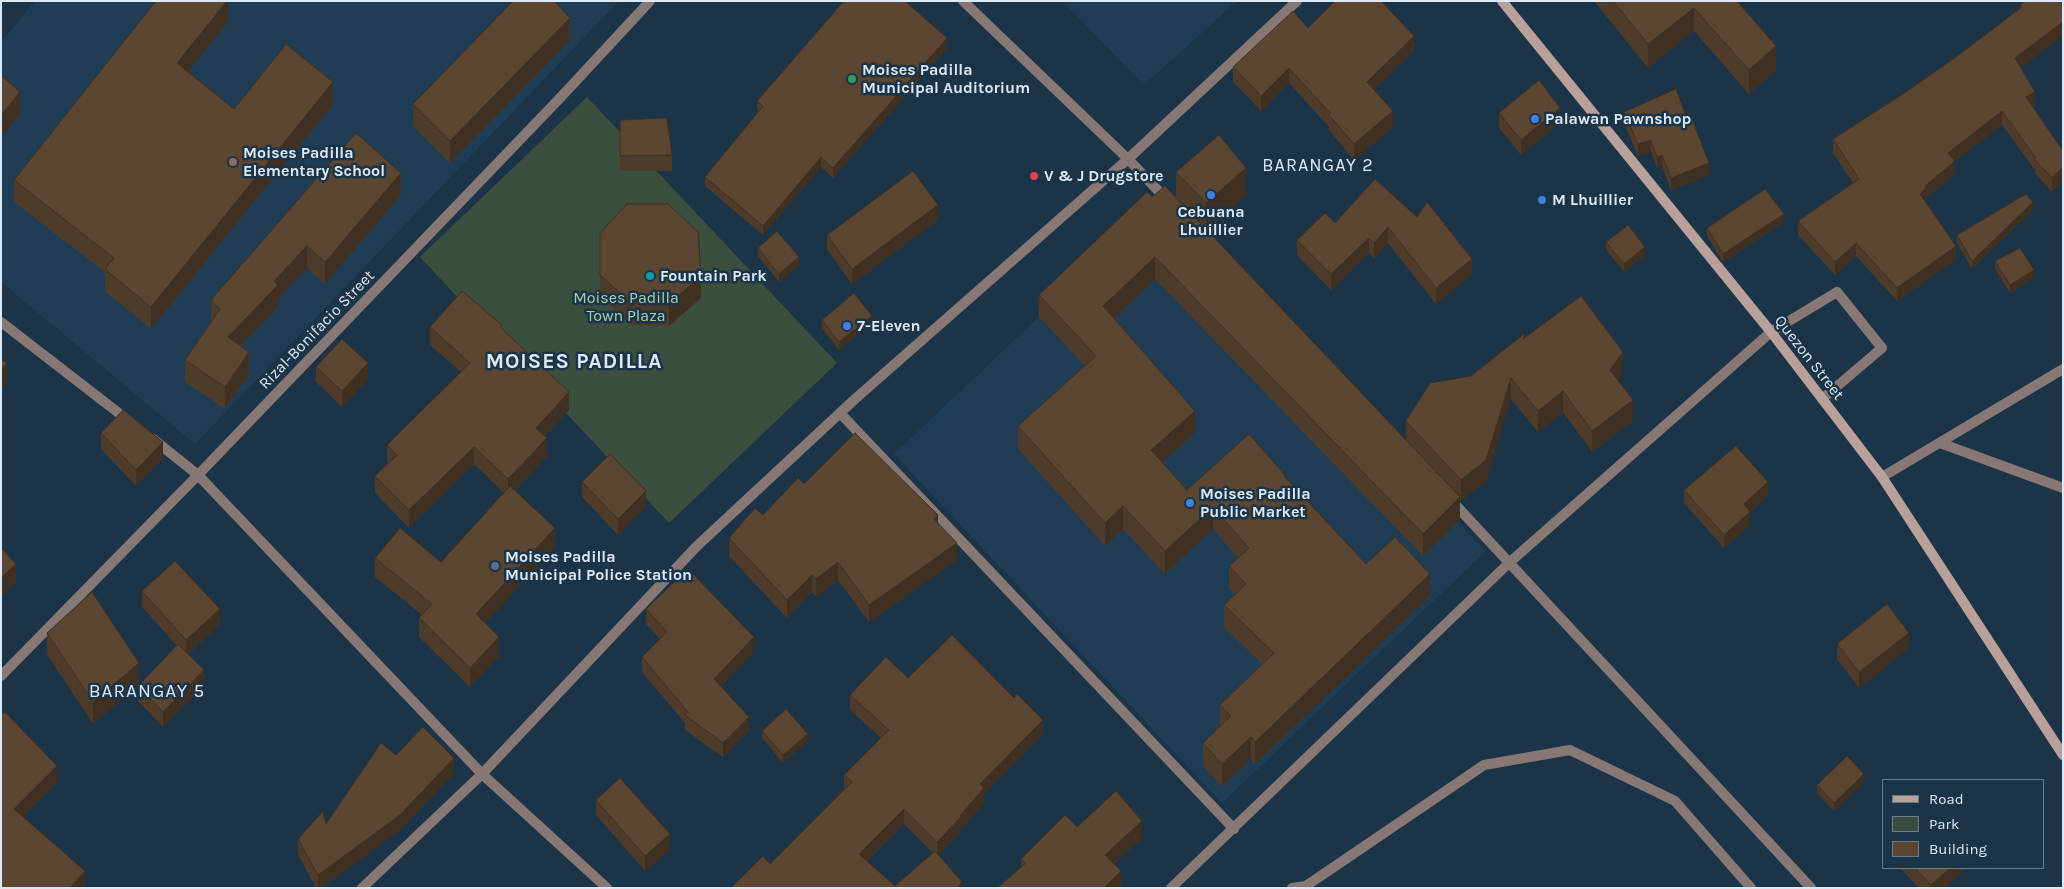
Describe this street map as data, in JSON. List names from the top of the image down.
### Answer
{
  "streets": {
    "main road": ["Quezon Street"],
    "street": ["Rizal-Bonifacio Street"]
  },
  "districts": ["BARANGAY 2", "MOISES PADILLA", "BARANGAY 5"],
  "parks": ["Moises Padilla Town Plaza"],
  "places": [
    "Moises Padilla Municipal Auditorium",
    "Palawan Pawnshop",
    "Moises Padilla Elementary School",
    "V & J Drugstore",
    "Cebuana Lhuillier",
    "M Lhuillier",
    "Fountain Park",
    "7-Eleven",
    "Moises Padilla Public Market",
    "Moises Padilla Municipal Police Station"
  ],
  "legend": ["Road", "Park", "Building"]
}
